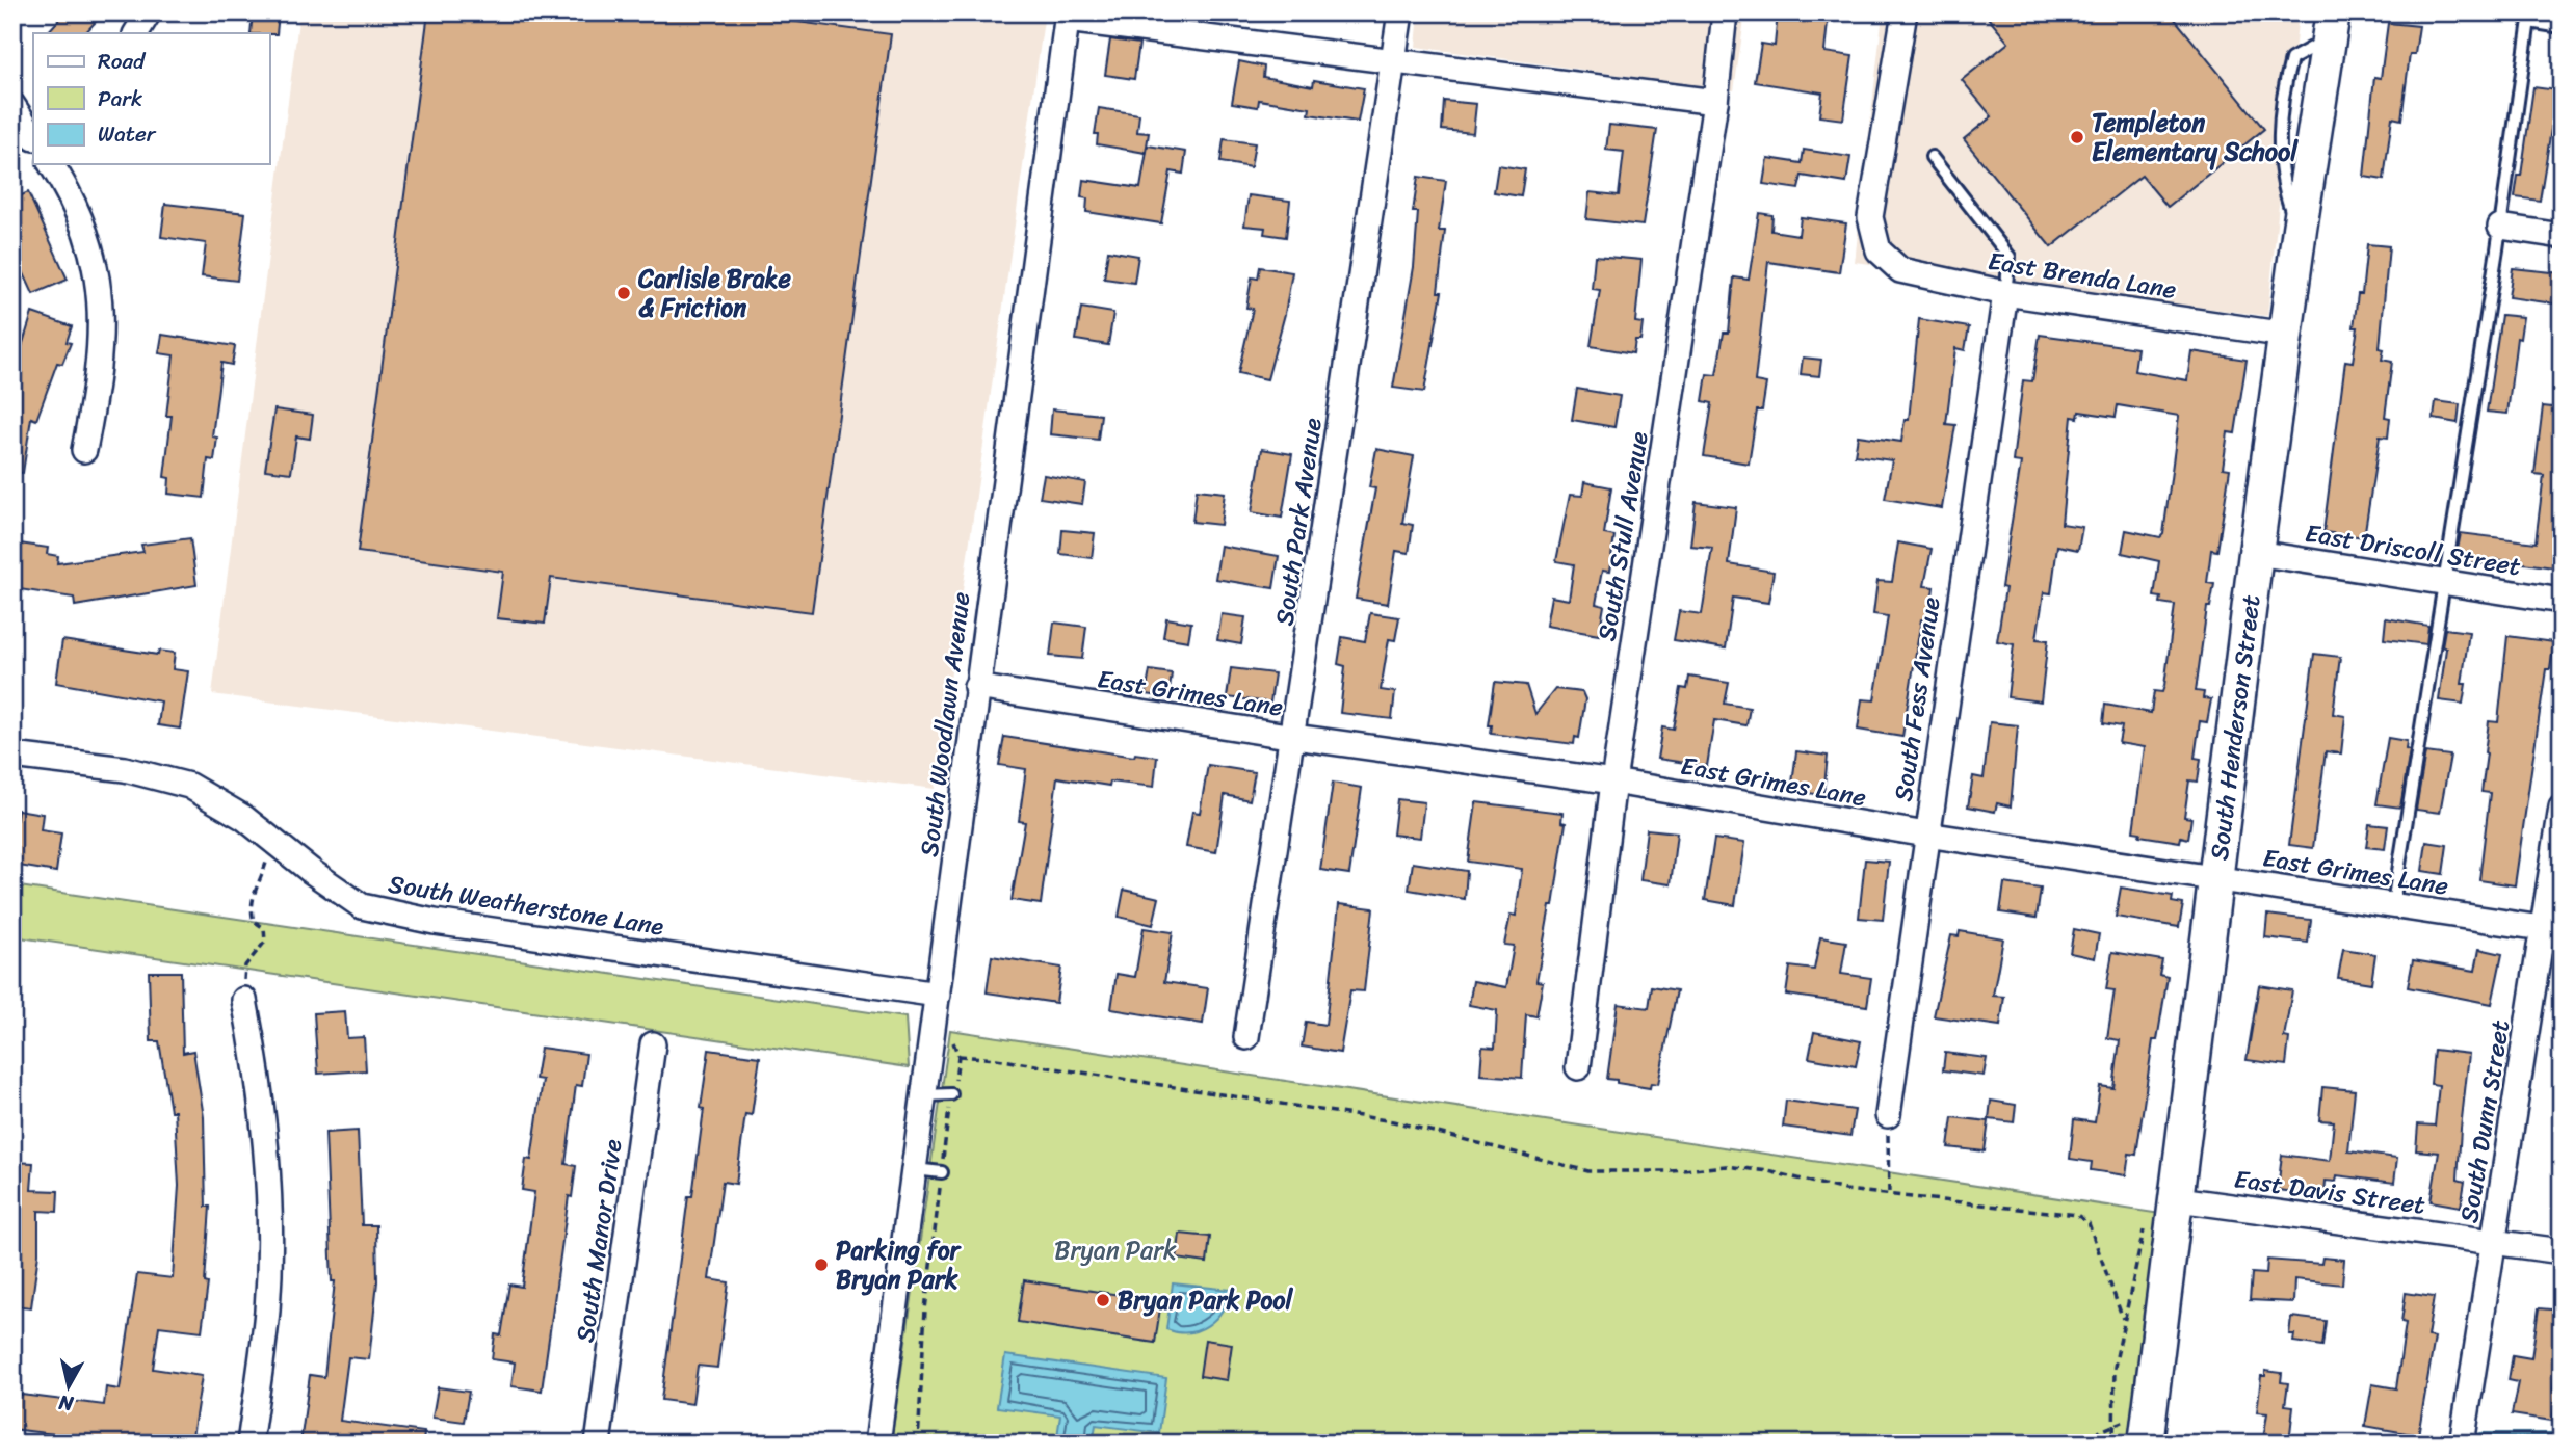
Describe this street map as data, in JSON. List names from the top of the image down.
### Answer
{
  "streets": {
    "street": [
      "East Brenda Lane",
      "South Park Avenue",
      "South Stull Avenue",
      "East Driscoll Street",
      "East Grimes Lane",
      "South Fess Avenue",
      "South Woodlawn Avenue",
      "South Henderson Street",
      "South Weatherstone Lane",
      "South Dunn Street",
      "East Davis Street",
      "South Manor Drive"
    ]
  },
  "crossings": [
    ["East Brenda Lane", "South Fess Avenue"],
    ["East Brenda Lane", "South Henderson Street"],
    ["South Park Avenue", "East Grimes Lane"],
    ["South Stull Avenue", "East Grimes Lane"],
    ["East Driscoll Street", "South Henderson Street"],
    ["East Grimes Lane", "South Fess Avenue"],
    ["East Grimes Lane", "South Woodlawn Avenue"],
    ["East Grimes Lane", "South Henderson Street"],
    ["East Grimes Lane", "South Dunn Street"],
    ["South Woodlawn Avenue", "South Weatherstone Lane"],
    ["South Henderson Street", "East Davis Street"],
    ["South Dunn Street", "East Davis Street"]
  ],
  "parks": ["Bryan Park"],
  "places": [
    "Templeton Elementary School",
    "Carlisle Brake & Friction",
    "Parking for Bryan Park",
    "Bryan Park Pool"
  ],
  "legend": ["Road", "Park", "Water"],
  "north": "bottom"
}
